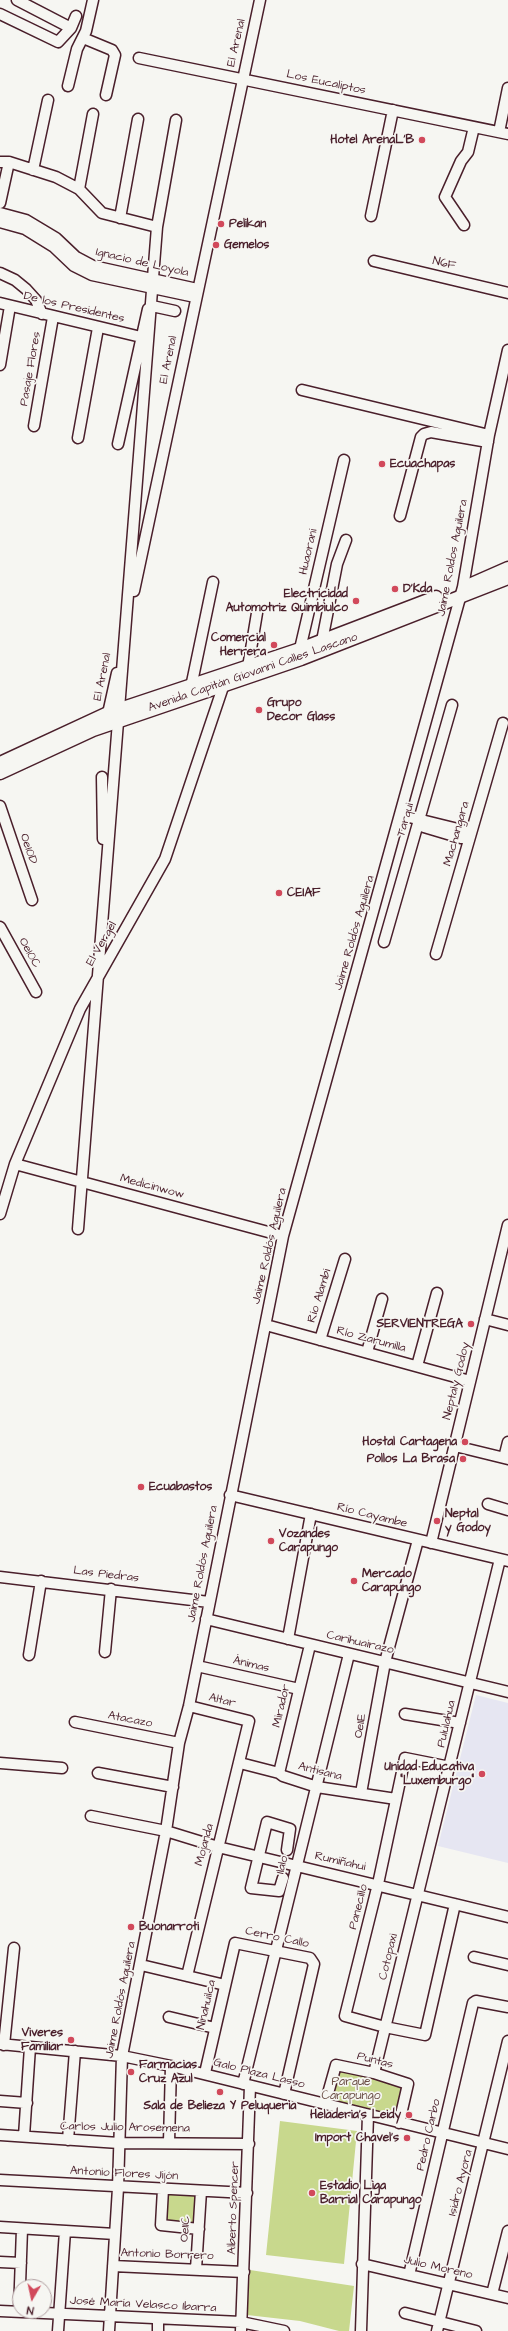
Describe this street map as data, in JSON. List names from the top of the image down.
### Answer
{
  "streets": {
    "main road": ["Avenida Capitán Giovanni Calles Lascano"],
    "street": [
      "El Arenal",
      "Los Eucaliptos",
      "Ignacio de Loyola",
      "N6F",
      "De los Presidentes",
      "Pasaje Flores",
      "Huaorani",
      "Jaime Roldos Aguilera",
      "Tarqui",
      "Machangara",
      "Oe10D",
      "Jaime Roldós Aguilera",
      "El Vergel",
      "Oe10C",
      "Medicinwow",
      "Río Alambi",
      "Río Zarumilla",
      "Neptaly Godoy",
      "Río Cayambe",
      "Las Piedras",
      "Carihuairazo",
      "Ánimas",
      "Altar",
      "Mirador",
      "Atacazo",
      "Pululahua",
      "Oe11E",
      "Antisana",
      "Mojanda",
      "Rumiñahui",
      "Ilalo",
      "Panecillo",
      "Cerro Callo",
      "Cotopaxi",
      "Ninahuilca",
      "Puntas",
      "Galo Plaza Lasso",
      "Carlos Julio Arosemena",
      "Pedro Carbo",
      "Antonio Flores Jijón",
      "Isidro Ayora",
      "Alberto Spencer",
      "Oe11C",
      "Antonio Borrero",
      "Julio Moreno",
      "José María Velasco Ibarra"
    ]
  },
  "crossings": [
    ["El Arenal", "Los Eucaliptos"],
    ["El Arenal", "Ignacio de Loyola"],
    ["El Arenal", "Avenida Capitán Giovanni Calles Lascano"],
    ["De los Presidentes", "Pasaje Flores"],
    ["Huaorani", "Avenida Capitán Giovanni Calles Lascano"],
    ["Jaime Roldos Aguilera", "Avenida Capitán Giovanni Calles Lascano"],
    ["Jaime Roldos Aguilera", "Jaime Roldós Aguilera"],
    ["Avenida Capitán Giovanni Calles Lascano", "El Vergel"],
    ["Jaime Roldós Aguilera", "Medicinwow"],
    ["Jaime Roldós Aguilera", "Río Zarumilla"],
    ["Jaime Roldós Aguilera", "Río Cayambe"],
    ["Jaime Roldós Aguilera", "Las Piedras"],
    ["Jaime Roldós Aguilera", "Carihuairazo"],
    ["Jaime Roldós Aguilera", "Ánimas"],
    ["Jaime Roldós Aguilera", "Altar"],
    ["Jaime Roldós Aguilera", "Atacazo"],
    ["Jaime Roldós Aguilera", "Rumiñahui"],
    ["Jaime Roldós Aguilera", "Galo Plaza Lasso"],
    ["Jaime Roldós Aguilera", "Carlos Julio Arosemena"],
    ["Jaime Roldós Aguilera", "Antonio Flores Jijón"],
    ["Jaime Roldós Aguilera", "Antonio Borrero"],
    ["Jaime Roldós Aguilera", "José María Velasco Ibarra"],
    ["El Vergel", "Medicinwow"],
    ["Río Alambi", "Río Zarumilla"],
    ["Río Zarumilla", "Neptaly Godoy"],
    ["Neptaly Godoy", "Río Cayambe"],
    ["Río Cayambe", "Pululahua"],
    ["Río Cayambe", "Oe11E"],
    ["Carihuairazo", "Mirador"],
    ["Carihuairazo", "Pululahua"],
    ["Carihuairazo", "Oe11E"],
    ["Carihuairazo", "Ilalo"],
    ["Ánimas", "Mirador"],
    ["Altar", "Mojanda"],
    ["Mirador", "Antisana"],
    ["Pululahua", "Rumiñahui"],
    ["Pululahua", "Panecillo"],
    ["Pululahua", "Cotopaxi"],
    ["Oe11E", "Antisana"],
    ["Antisana", "Mojanda"],
    ["Antisana", "Ilalo"],
    ["Antisana", "Panecillo"],
    ["Mojanda", "Rumiñahui"],
    ["Rumiñahui", "Ilalo"],
    ["Rumiñahui", "Panecillo"],
    ["Rumiñahui", "Cotopaxi"],
    ["Ilalo", "Cerro Callo"],
    ["Ilalo", "Galo Plaza Lasso"],
    ["Ilalo", "Alberto Spencer"],
    ["Panecillo", "Cotopaxi"],
    ["Cerro Callo", "Ninahuilca"],
    ["Cerro Callo", "Galo Plaza Lasso"],
    ["Cotopaxi", "Puntas"],
    ["Ninahuilca", "Galo Plaza Lasso"],
    ["Puntas", "Galo Plaza Lasso"],
    ["Galo Plaza Lasso", "Pedro Carbo"],
    ["Galo Plaza Lasso", "Isidro Ayora"],
    ["Galo Plaza Lasso", "Alberto Spencer"],
    ["Carlos Julio Arosemena", "Alberto Spencer"],
    ["Pedro Carbo", "Julio Moreno"],
    ["Antonio Flores Jijón", "Alberto Spencer"],
    ["Antonio Flores Jijón", "Oe11C"],
    ["Isidro Ayora", "Julio Moreno"],
    ["Alberto Spencer", "Antonio Borrero"],
    ["Alberto Spencer", "José María Velasco Ibarra"],
    ["Oe11C", "Antonio Borrero"]
  ],
  "parks": ["Parque Carapungo"],
  "places": [
    "Hotel ArenaL‘B",
    "Pelikan",
    "Gemelos",
    "Ecuachapas",
    "D'Kda",
    "Electricidad Automotriz Quimbiulco",
    "Comercial Herrera",
    "Grupo Decor Glass",
    "CEIAF",
    "SERVIENTREGA",
    "Hostal Cartagena",
    "Pollos La Brasa",
    "Ecuabastos",
    "Neptal y Godoy",
    "Vozandes Carapungo",
    "Mercado Carapungo",
    "Unidad Educativa \"Luxemburgo\"",
    "Buonarroti",
    "Viveres Familiar",
    "Farmacias Cruz Azul",
    "Sala de Belieza Y Peluqueria",
    "Heladeria's Leidy",
    "Import Chavel's",
    "Estadio Liga Barrial Carapungo"
  ],
  "north": "bottom"
}
